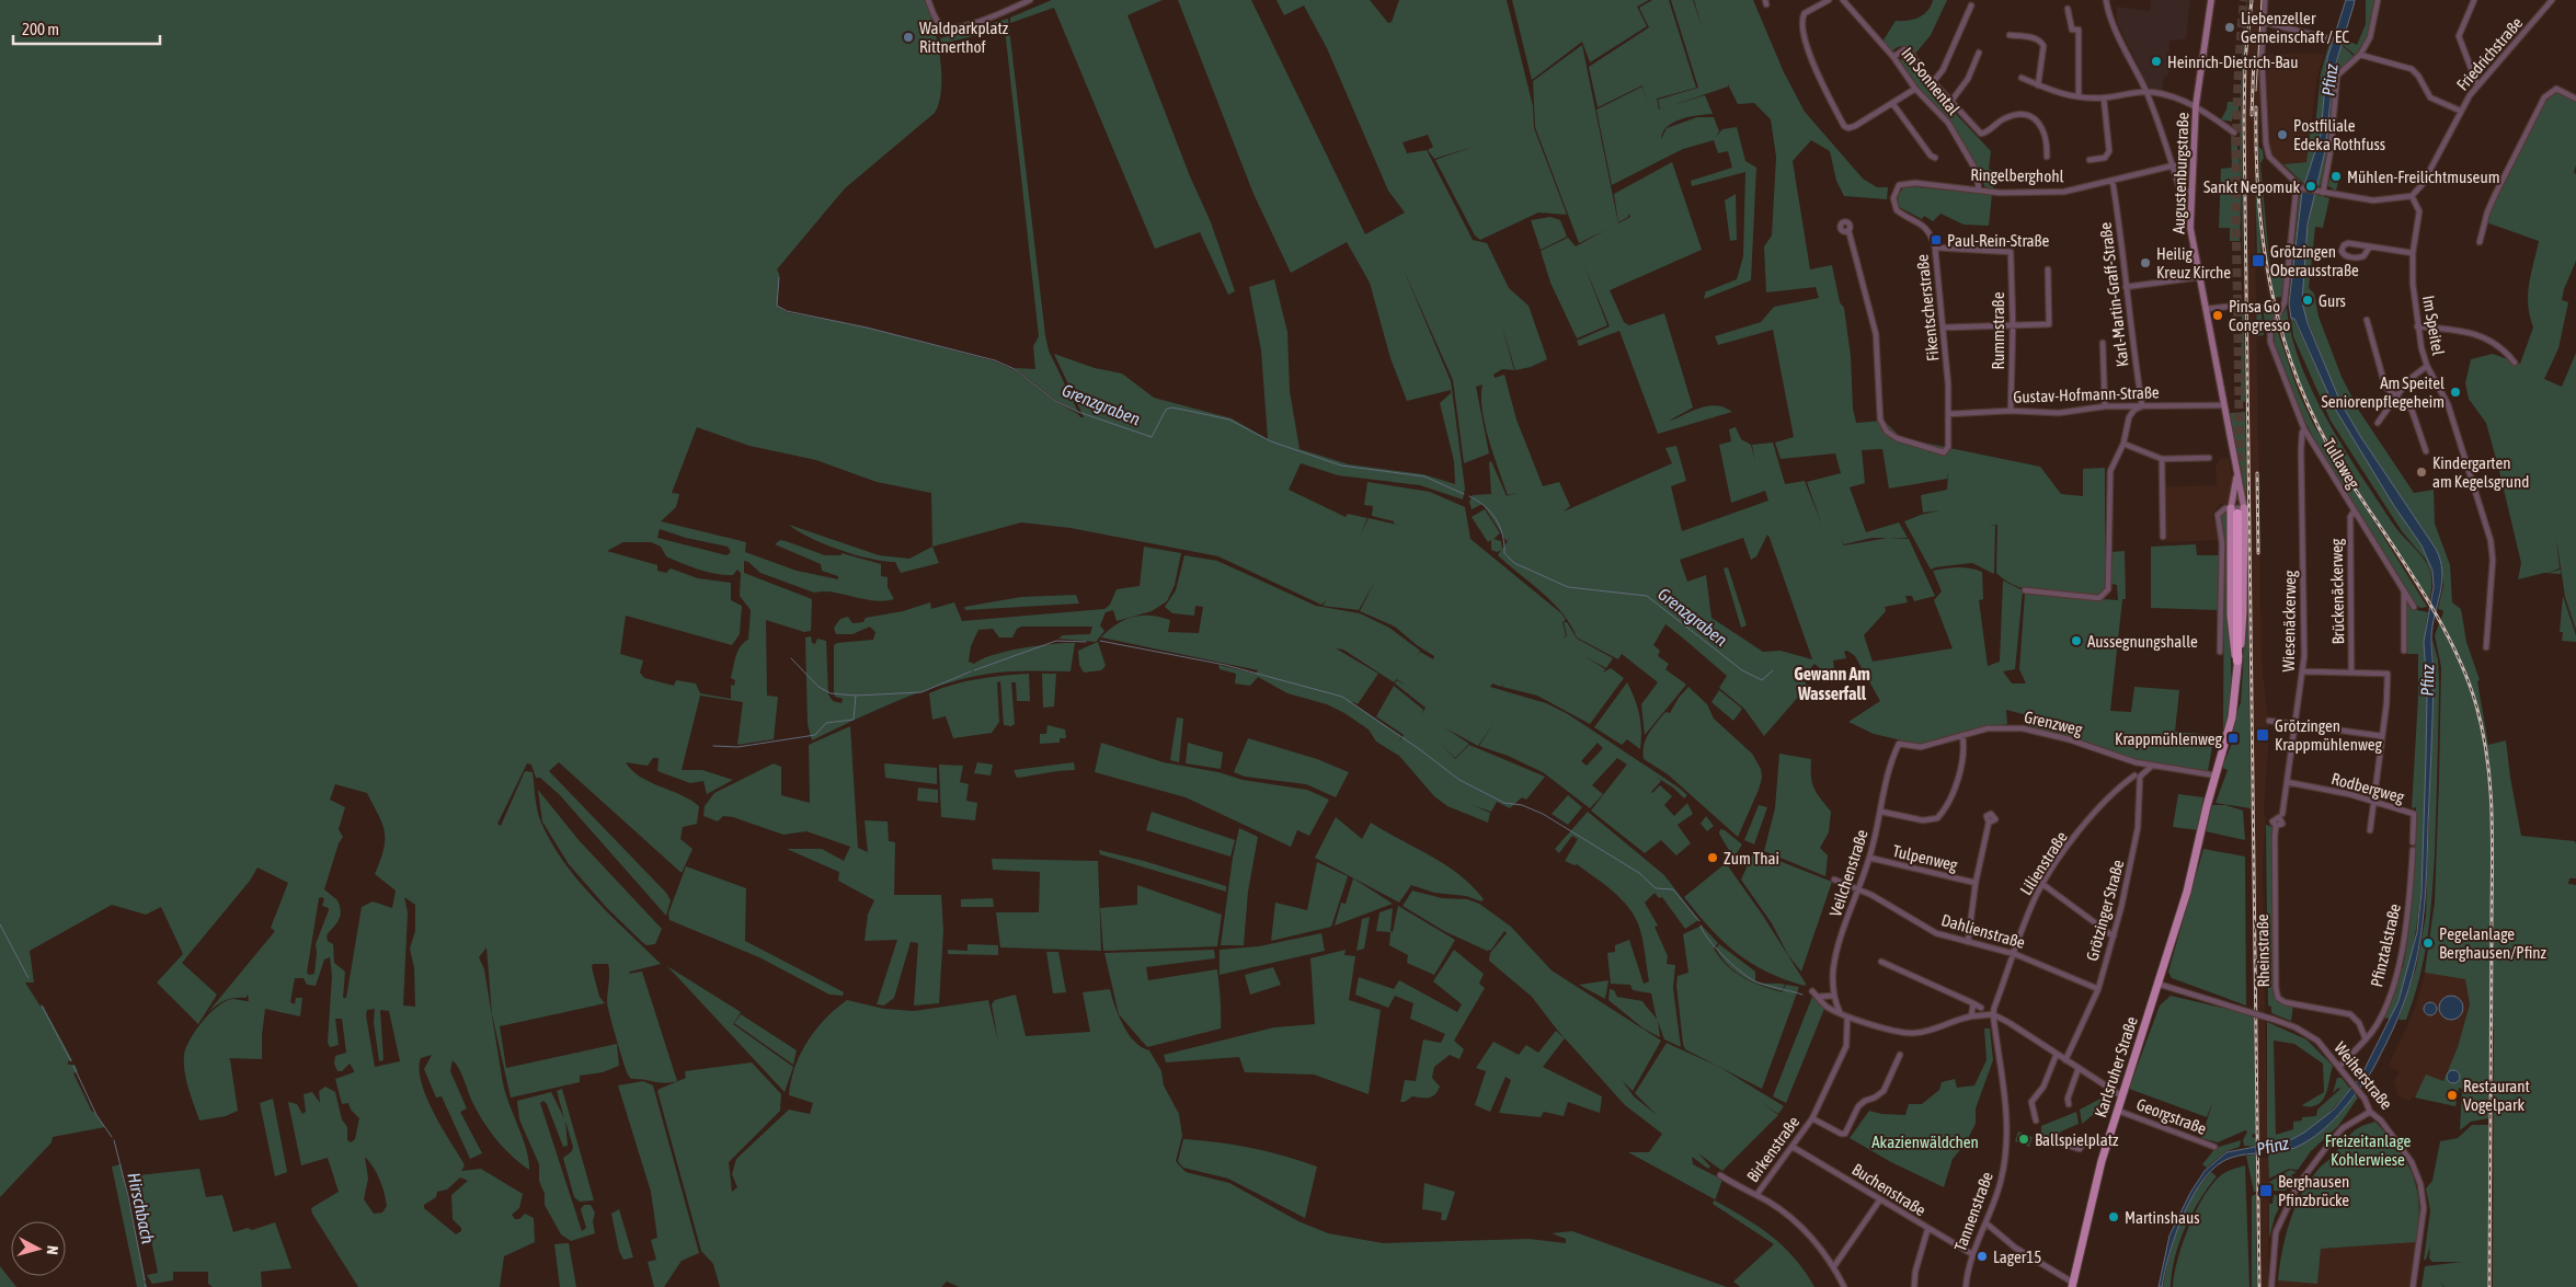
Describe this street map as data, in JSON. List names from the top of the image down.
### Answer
{
  "streets": {
    "main road": ["Karlsruher Straße"],
    "street": [
      "Friedrichstraße",
      "Im Sonnental",
      "Augustenburgstraße",
      "Ringelberghohl",
      "Karl-Martin-Graff-Straße",
      "Fikentscherstraße",
      "Im Speitel",
      "Rummstraße",
      "Gustav-Hofmann-Straße",
      "Tullaweg",
      "Brückenäckerweg",
      "Wiesenäckerweg",
      "Grenzweg",
      "Rodbergweg",
      "Tulpenweg",
      "Lilienstraße",
      "Veilchenstraße",
      "Grötzinger Straße",
      "Dahlienstraße",
      "Pfinztalstraße",
      "Rheinstraße",
      "Weiherstraße",
      "Georgstraße",
      "Birkenstraße",
      "Buchenstraße",
      "Tannenstraße"
    ]
  },
  "crossings": [
    ["Friedrichstraße", "Im Speitel"],
    ["Im Sonnental", "Ringelberghohl"],
    ["Augustenburgstraße", "Gustav-Hofmann-Straße"],
    ["Ringelberghohl", "Karl-Martin-Graff-Straße"],
    ["Ringelberghohl", "Fikentscherstraße"],
    ["Karl-Martin-Graff-Straße", "Gustav-Hofmann-Straße"],
    ["Fikentscherstraße", "Rummstraße"],
    ["Fikentscherstraße", "Gustav-Hofmann-Straße"],
    ["Rummstraße", "Gustav-Hofmann-Straße"],
    ["Tullaweg", "Brückenäckerweg"],
    ["Tullaweg", "Wiesenäckerweg"],
    ["Wiesenäckerweg", "Rodbergweg"],
    ["Grenzweg", "Veilchenstraße"],
    ["Grenzweg", "Karlsruher Straße"],
    ["Tulpenweg", "Veilchenstraße"],
    ["Lilienstraße", "Grötzinger Straße"],
    ["Lilienstraße", "Dahlienstraße"],
    ["Lilienstraße", "Tannenstraße"],
    ["Veilchenstraße", "Dahlienstraße"],
    ["Grötzinger Straße", "Dahlienstraße"],
    ["Pfinztalstraße", "Rheinstraße"],
    ["Karlsruher Straße", "Weiherstraße"],
    ["Karlsruher Straße", "Georgstraße"],
    ["Birkenstraße", "Buchenstraße"],
    ["Buchenstraße", "Tannenstraße"]
  ],
  "districts": ["Gewann Am Wasserfall"],
  "water": ["Pfinz", "Grenzgraben", "Hirschbach"],
  "parks": ["Freizeitanlage Kohlerwiese", "Akazienwäldchen"],
  "places": {
    "other": [
      "Liebenzeller Gemeinschaft / EC",
      "Waldparkplatz Rittnerthof",
      "Heinrich-Dietrich-Bau",
      "Postfiliale Edeka Rothfuss",
      "Mühlen-Freilichtmuseum",
      "Sankt Nepomuk",
      "Heilig Kreuz Kirche",
      "Gurs",
      "Pinsa Go Congresso",
      "Am Speitel Seniorenpflegeheim",
      "Kindergarten am Kegelsgrund",
      "Aussegnungshalle",
      "Zum Thai",
      "Pegelanlage Berghausen/Pfinz",
      "Restaurant Vogelpark",
      "Ballspielplatz",
      "Martinshaus",
      "Lager15"
    ],
    "transit": [
      "Paul-Rein-Straße",
      "Grötzingen Oberausstraße",
      "Grötzingen Krappmühlenweg",
      "Krappmühlenweg",
      "Berghausen Pfinzbrücke"
    ]
  },
  "scale_bar": "200 m",
  "north": "right"
}
